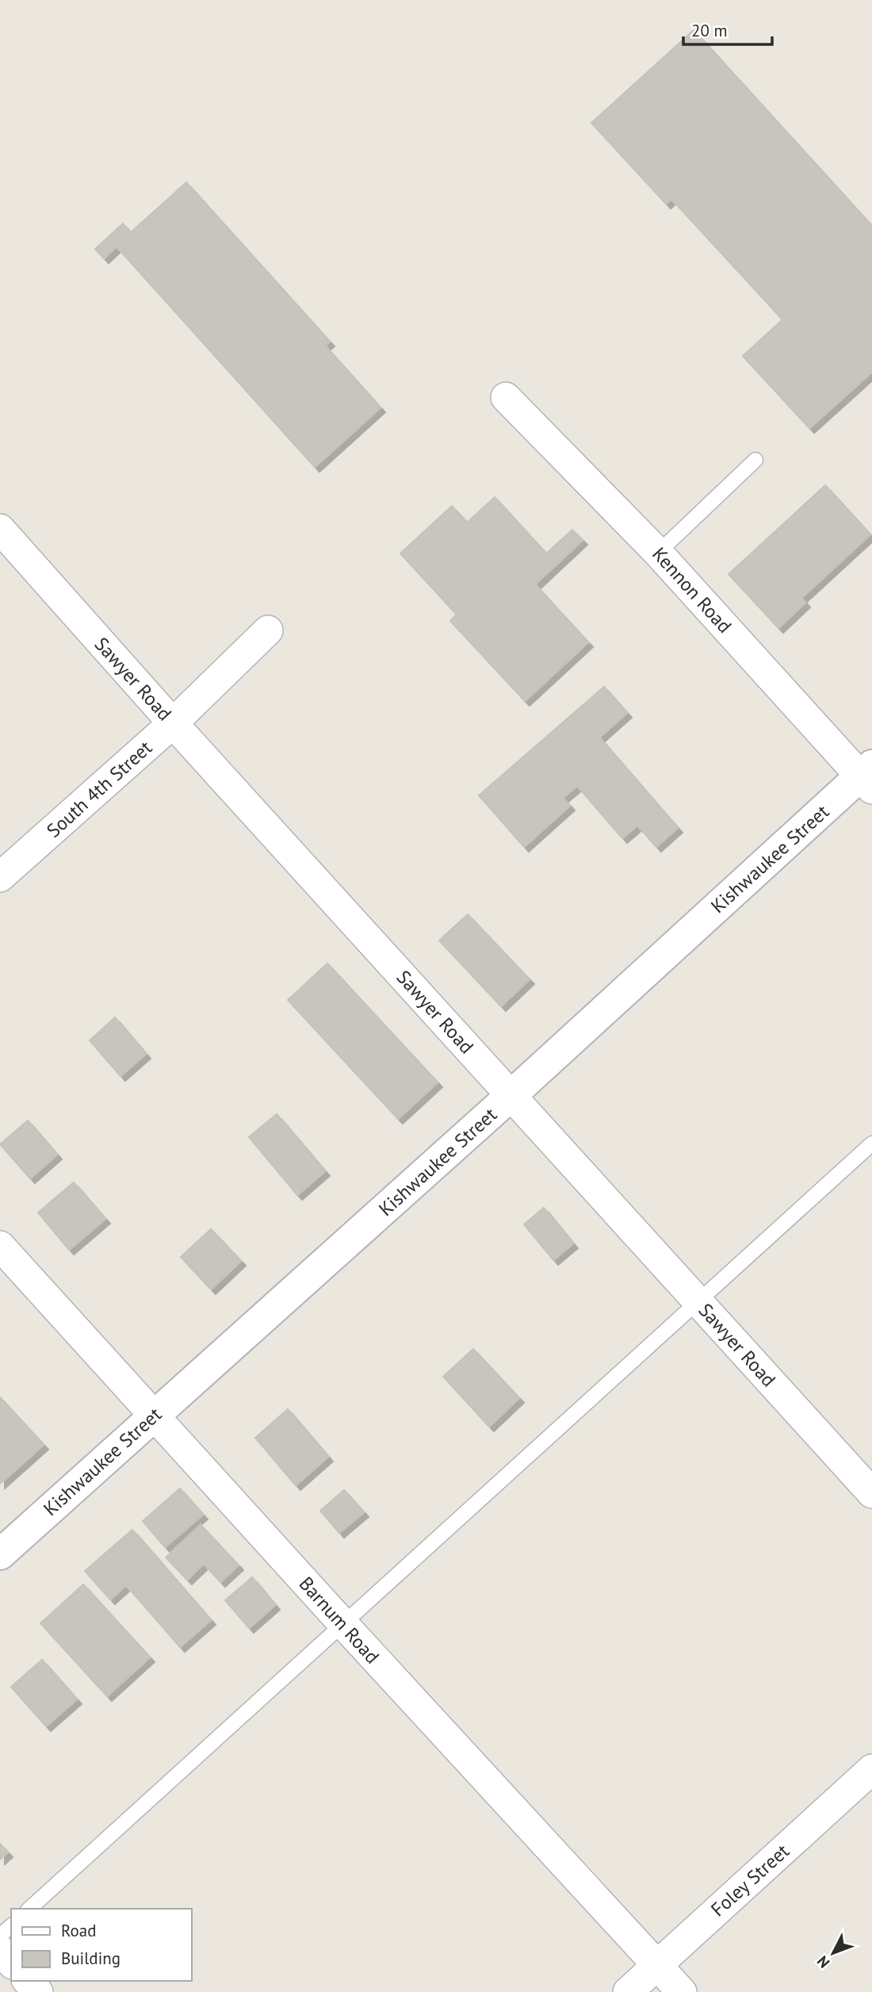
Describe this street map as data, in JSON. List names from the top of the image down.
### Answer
{
  "streets": {
    "street": [
      "Kennon Road",
      "Sawyer Road",
      "South 4th Street",
      "Kishwaukee Street",
      "Barnum Road",
      "Foley Street"
    ]
  },
  "crossings": [
    ["Kennon Road", "Kishwaukee Street"],
    ["Sawyer Road", "South 4th Street"],
    ["Sawyer Road", "Kishwaukee Street"],
    ["Kishwaukee Street", "Barnum Road"],
    ["Barnum Road", "Foley Street"]
  ],
  "legend": ["Road", "Building"],
  "scale_bar": "20 m",
  "north": "bottom left"
}
